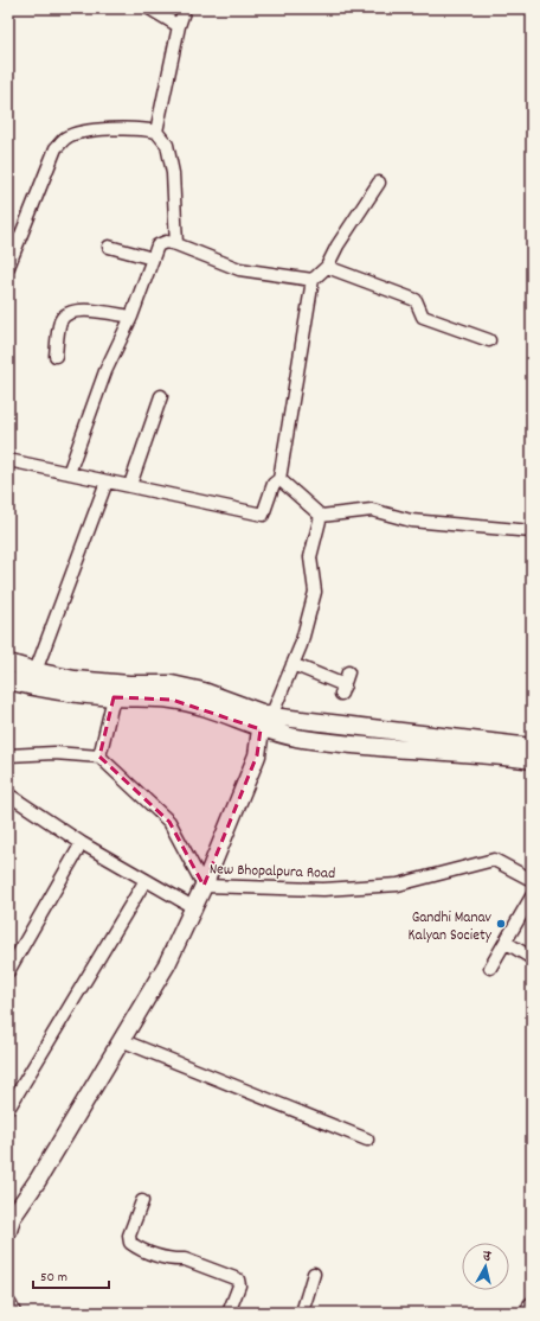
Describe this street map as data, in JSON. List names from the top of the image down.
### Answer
{
  "streets": {
    "street": ["New Bhopalpura Road"]
  },
  "places": ["Gandhi Manav Kalyan Society"],
  "scale_bar": "50 m",
  "north": "top"
}
